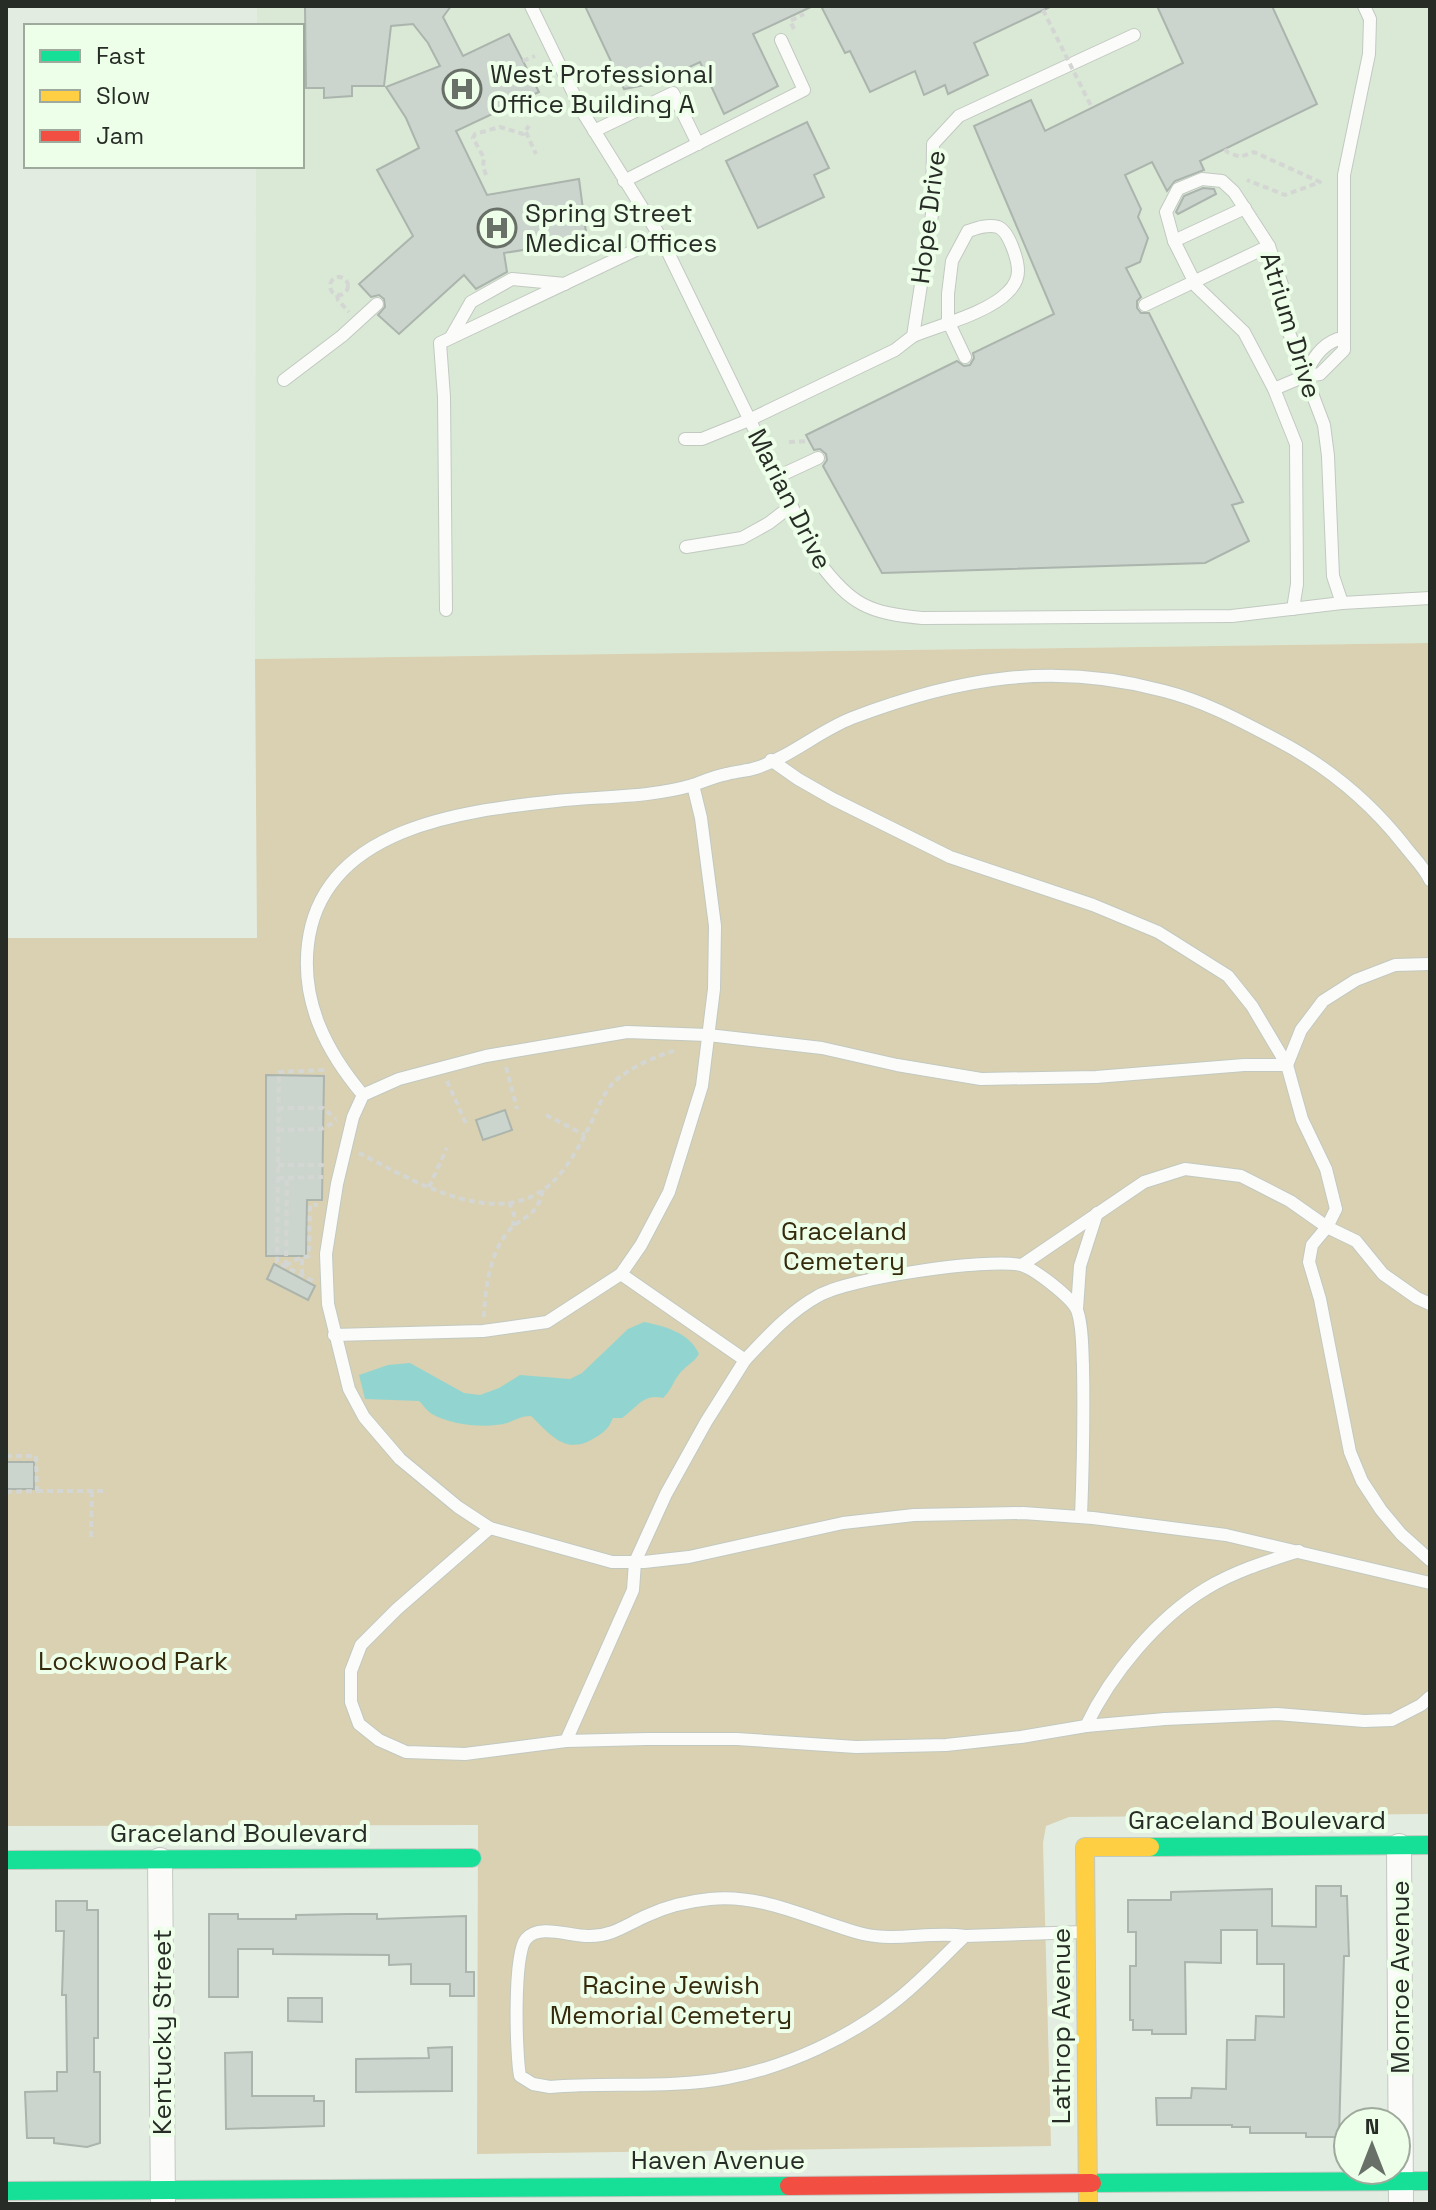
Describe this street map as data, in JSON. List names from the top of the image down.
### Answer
{
  "streets": {
    "street": [
      "Graceland Boulevard",
      "Monroe Avenue",
      "Lathrop Avenue",
      "Kentucky Street",
      "Haven Avenue"
    ],
    "lane": ["Hope Drive", "Atrium Drive", "Marian Drive"]
  },
  "crossings": [
    ["Atrium Drive", "Marian Drive"],
    ["Graceland Boulevard", "Monroe Avenue"],
    ["Graceland Boulevard", "Lathrop Avenue"],
    ["Graceland Boulevard", "Kentucky Street"],
    ["Monroe Avenue", "Haven Avenue"],
    ["Lathrop Avenue", "Haven Avenue"],
    ["Kentucky Street", "Haven Avenue"]
  ],
  "parks": ["Graceland Cemetery", "Lockwood Park", "Racine Jewish Memorial Cemetery"],
  "places": {
    "hospital": ["West Professional Office Building A", "Spring Street Medical Offices"]
  },
  "legend": ["Fast", "Slow", "Jam"],
  "north": "top"
}
